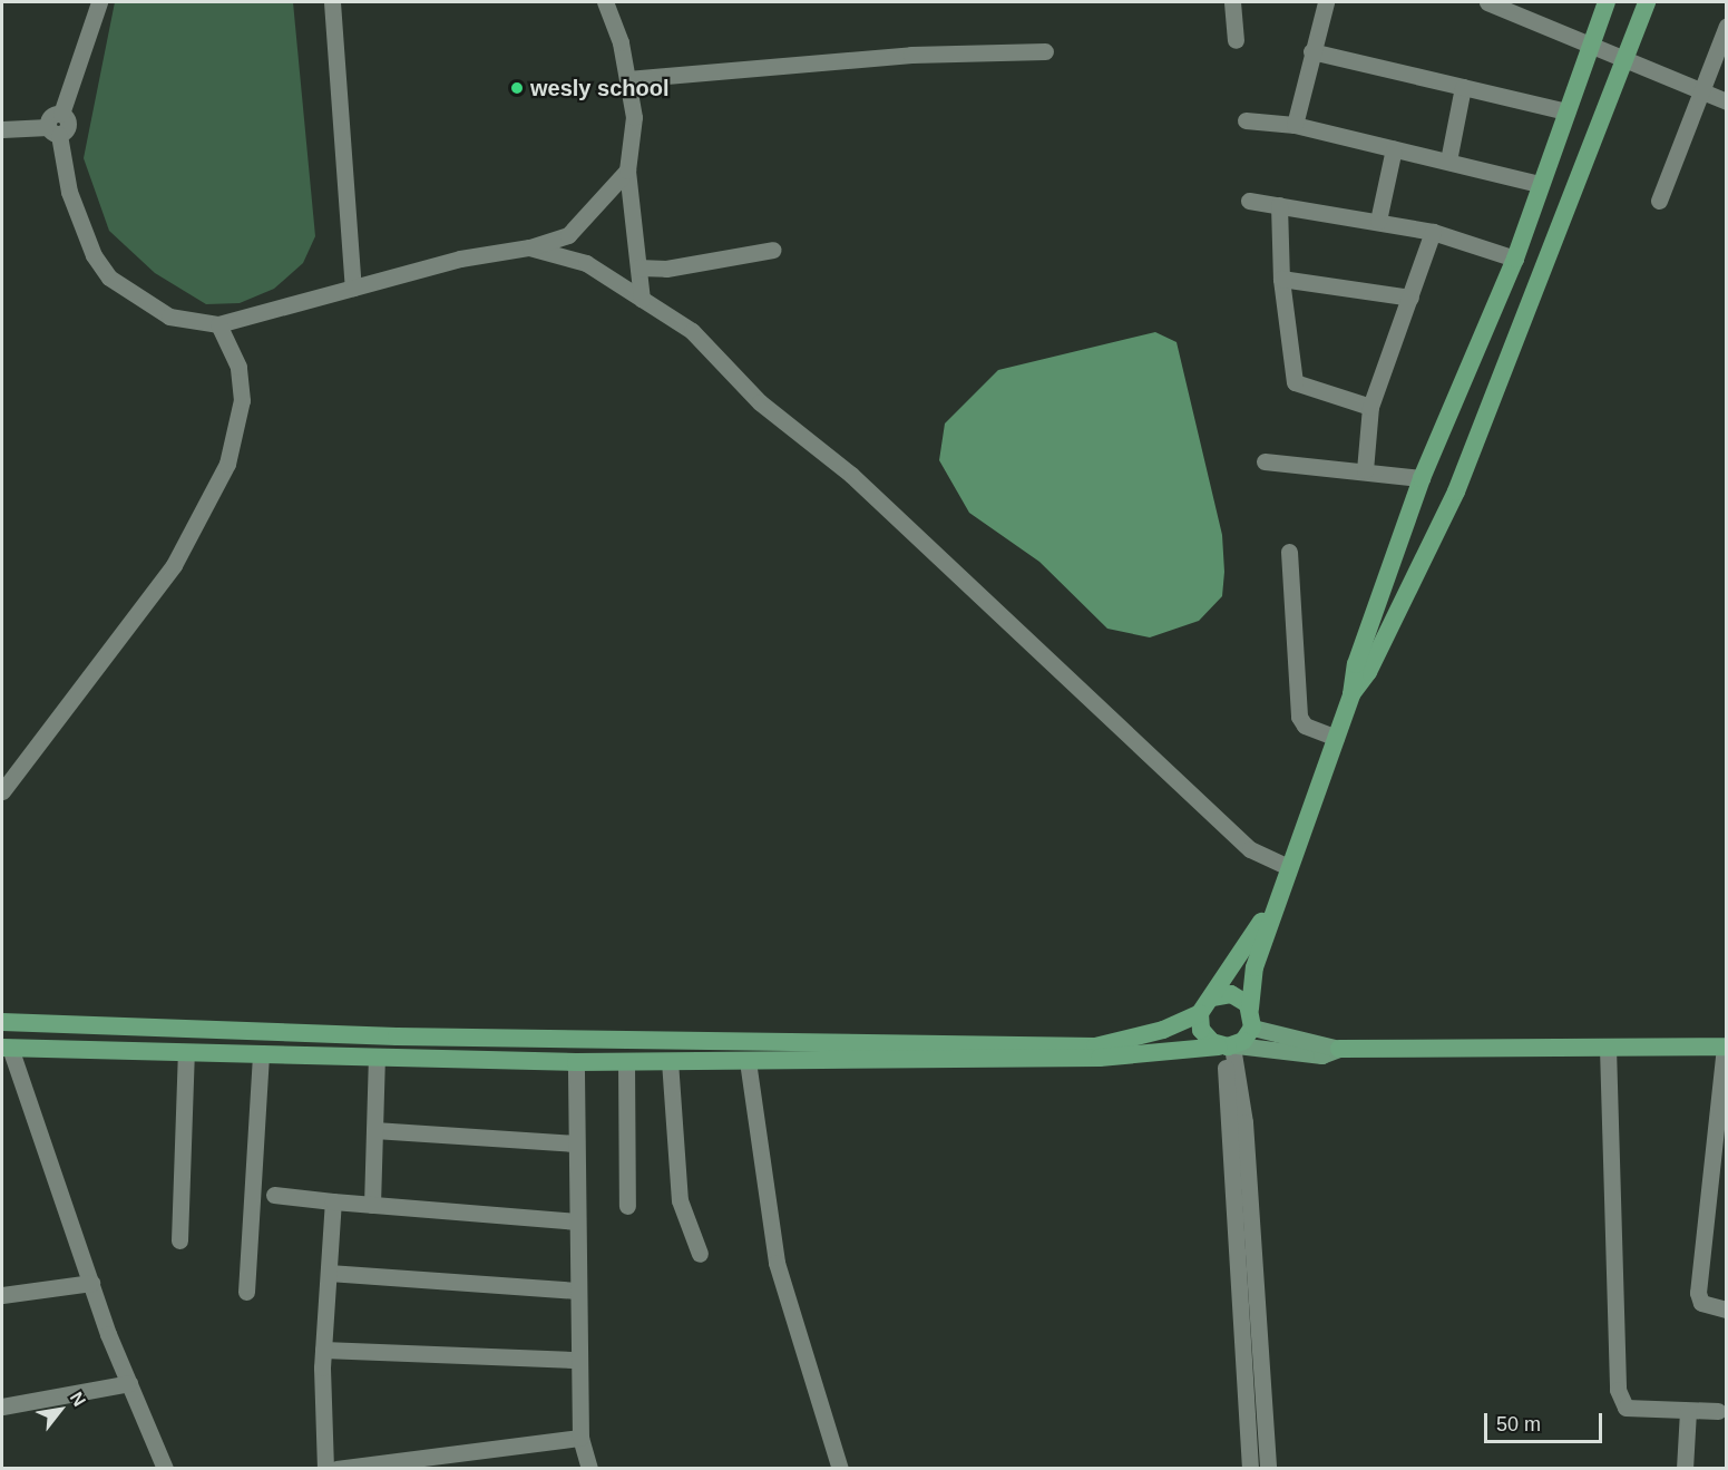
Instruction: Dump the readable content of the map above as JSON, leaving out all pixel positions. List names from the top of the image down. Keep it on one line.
{"places":["wesly school"],"scale_bar":"50 m","north":"top right"}
